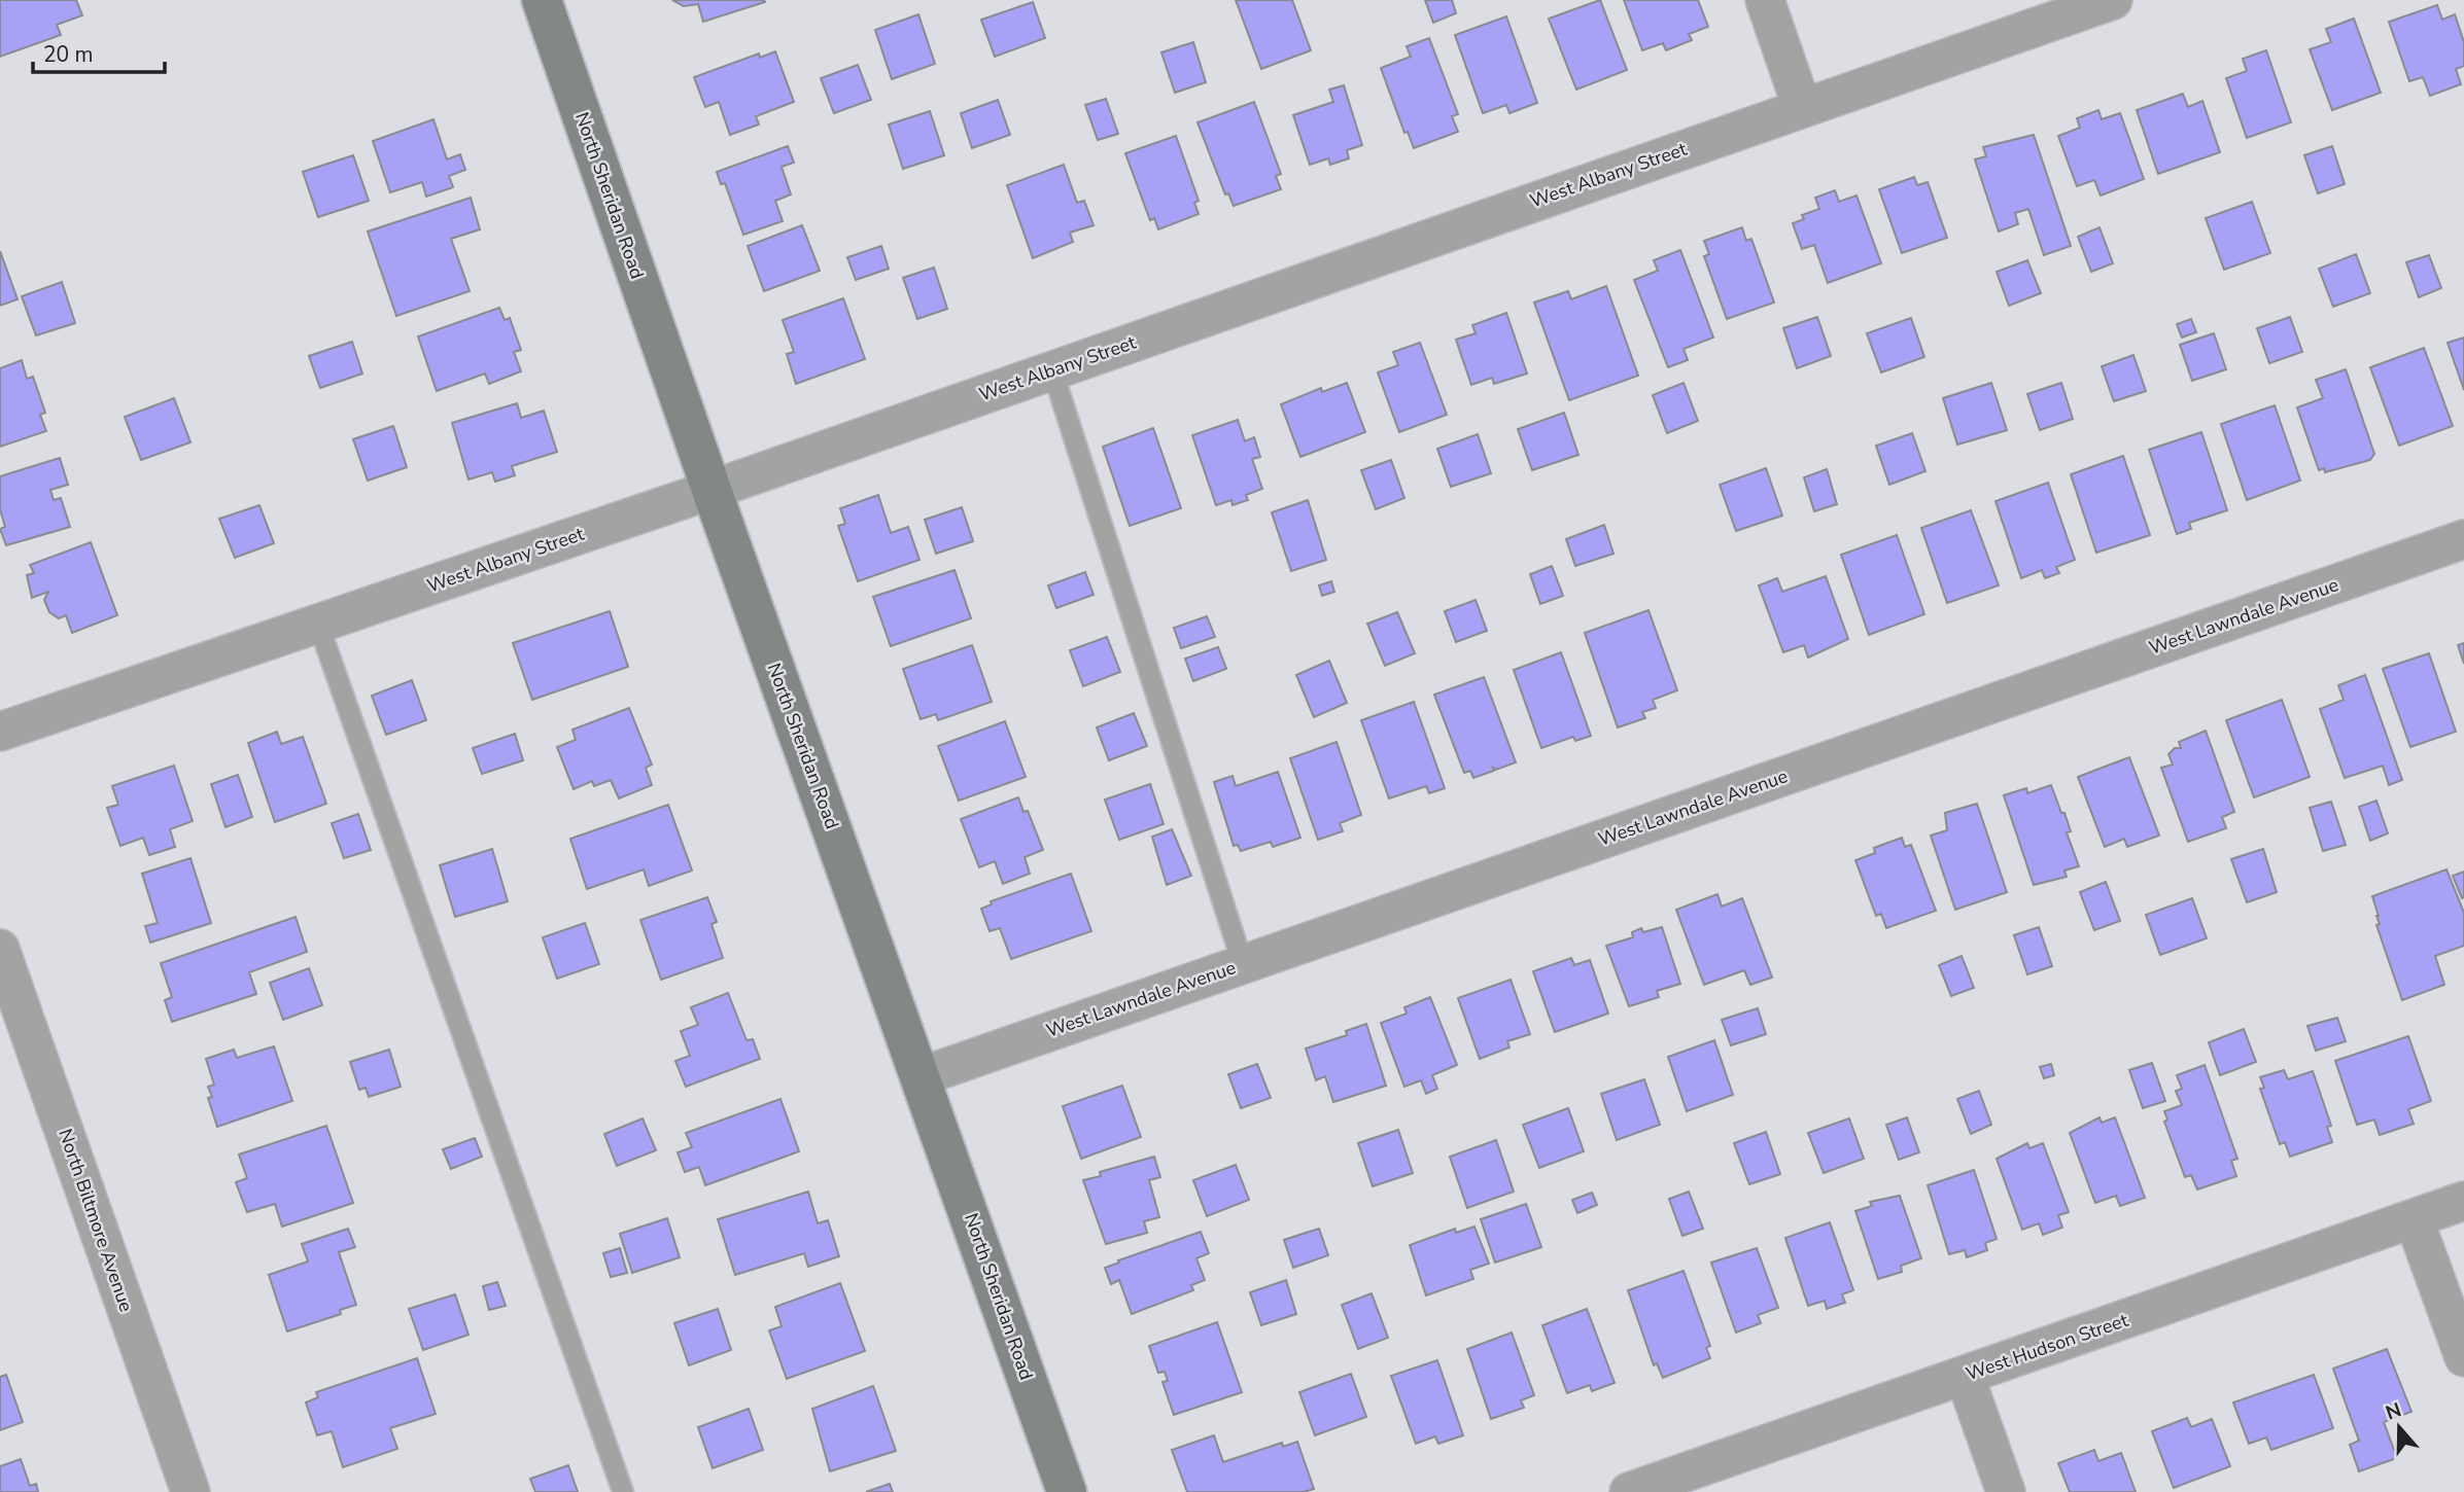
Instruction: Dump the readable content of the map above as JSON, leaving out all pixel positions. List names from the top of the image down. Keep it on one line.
{"streets":{"main road":["North Sheridan Road"],"street":["West Albany Street","West Lawndale Avenue","North Biltmore Avenue","West Hudson Street"]},"crossings":[["West Albany Street","North Sheridan Road"],["North Sheridan Road","West Lawndale Avenue"]],"scale_bar":"20 m","north":"top"}
